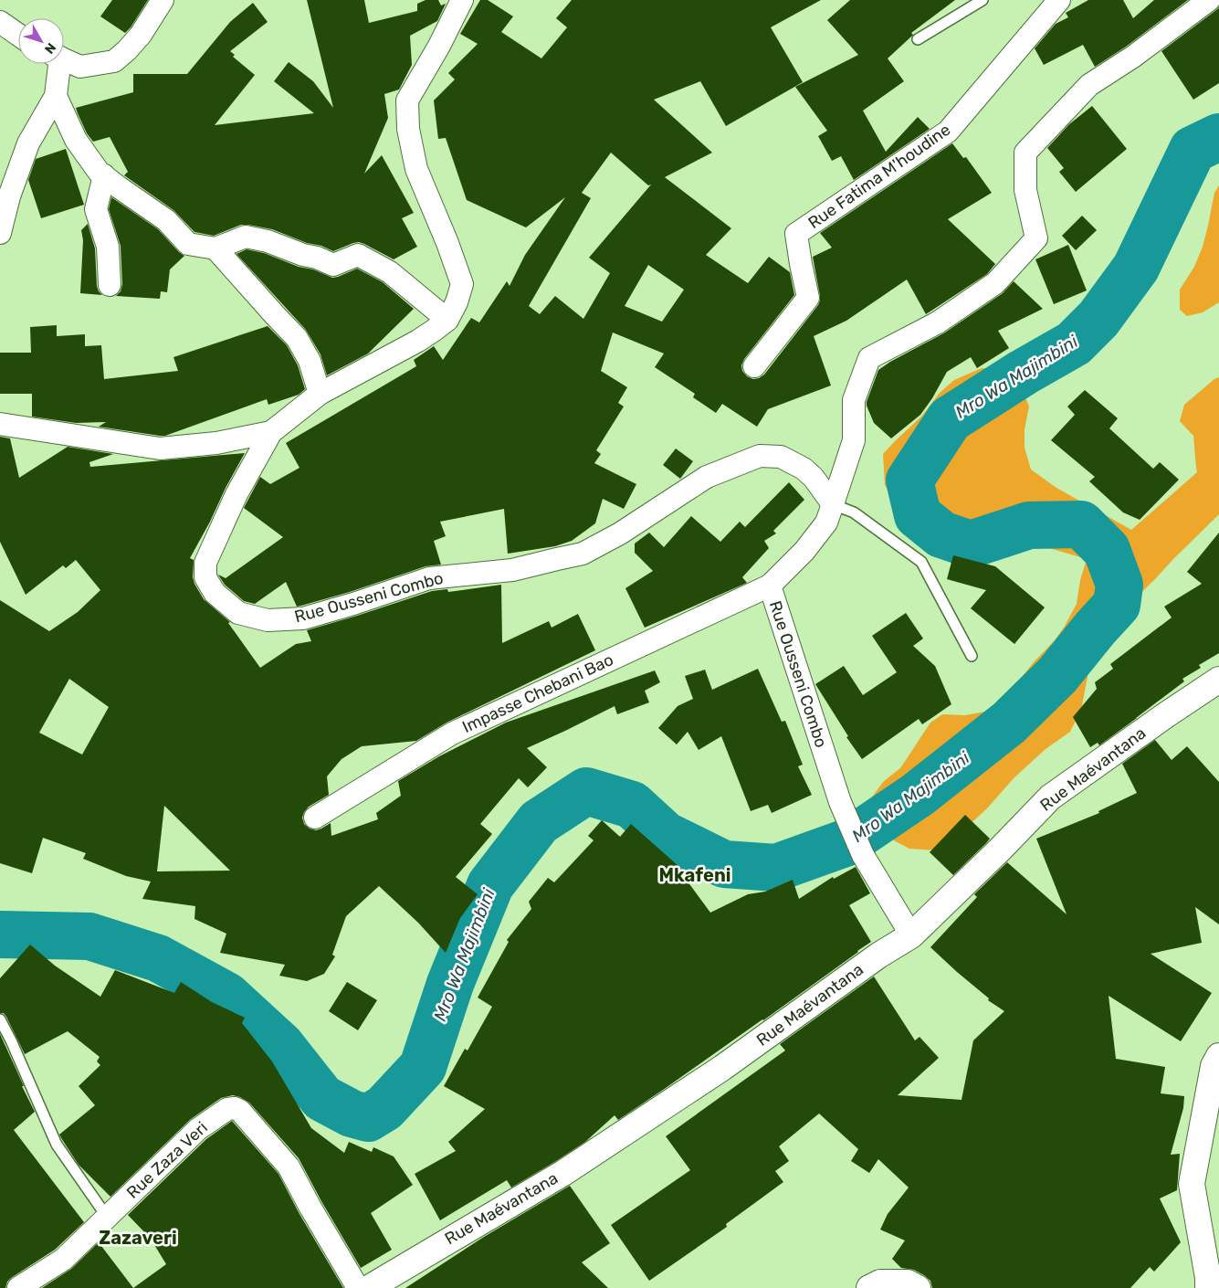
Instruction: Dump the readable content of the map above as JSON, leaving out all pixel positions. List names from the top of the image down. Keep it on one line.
{"streets":{"street":["Rue Fatima M'houdine","Rue Ousseni Combo","Impasse Chebani Bao","Rue Maévantana","Rue Zaza Veri"]},"crossings":[["Rue Ousseni Combo","Impasse Chebani Bao"],["Rue Ousseni Combo","Rue Maévantana"],["Rue Maévantana","Rue Zaza Veri"]],"districts":["Mkafeni","Zazaveri"],"water":["Mro Wa Majimbini"],"north":"bottom right"}
